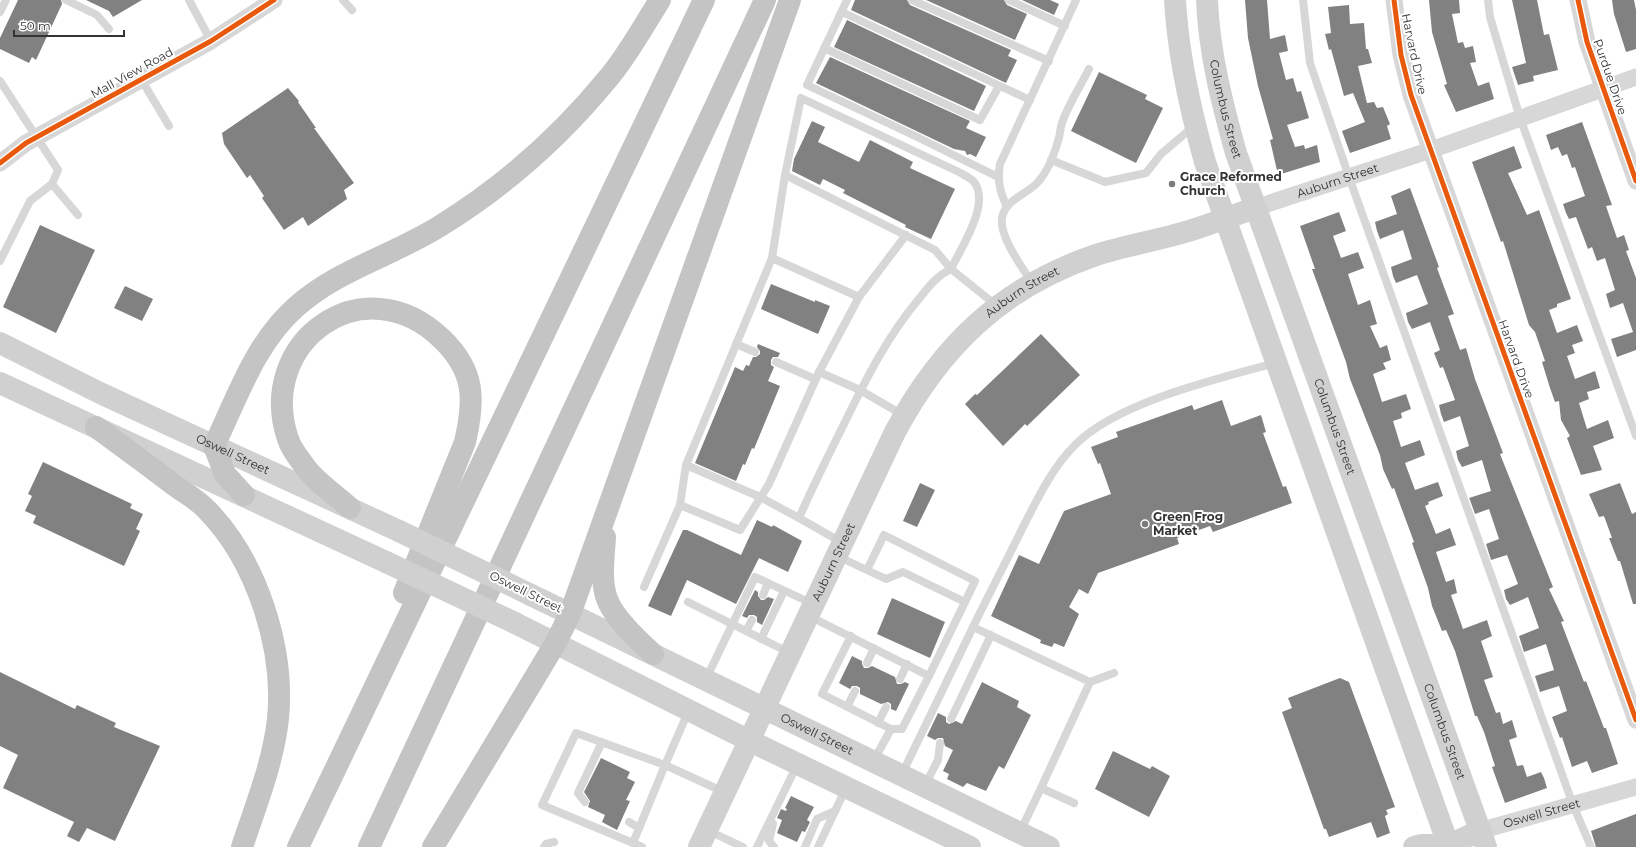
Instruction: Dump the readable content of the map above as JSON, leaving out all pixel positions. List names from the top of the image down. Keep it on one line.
{"streets":{"main road":["Columbus Street","Auburn Street","Oswell Street"],"street":["Harvard Drive","Mall View Road","Purdue Drive"]},"crossings":[["Harvard Drive","Auburn Street"],["Purdue Drive","Auburn Street"],["Columbus Street","Auburn Street"],["Columbus Street","Oswell Street"],["Auburn Street","Oswell Street"]],"places":["Grace Reformed Church","Green Frog Market"],"scale_bar":"50 m"}
